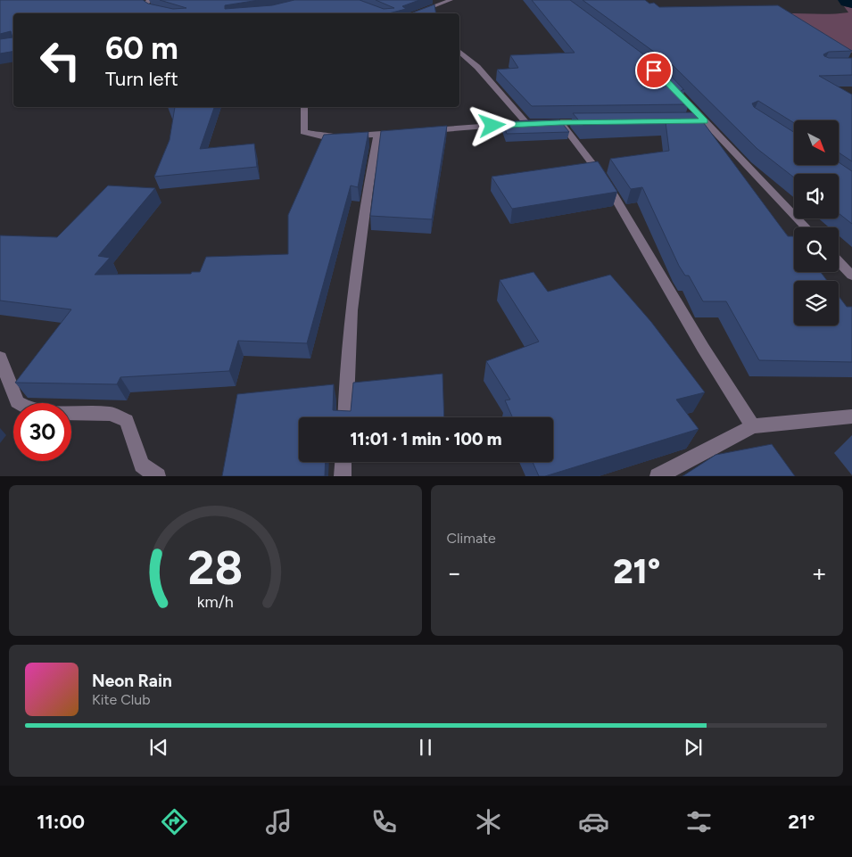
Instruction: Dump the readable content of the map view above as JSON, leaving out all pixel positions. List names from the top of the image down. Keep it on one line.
{"north":"bottom right","page":{"turn":["60 m","Turn left"],"limit":"30","trip":"11:01 · 1 min · 100 m","tile":"Climate","heat":["−","21°","+"],"song":["Neon Rain","Kite Club"],"tabs":["11:00","21°"],"gauge":["28","km/h"]}}
